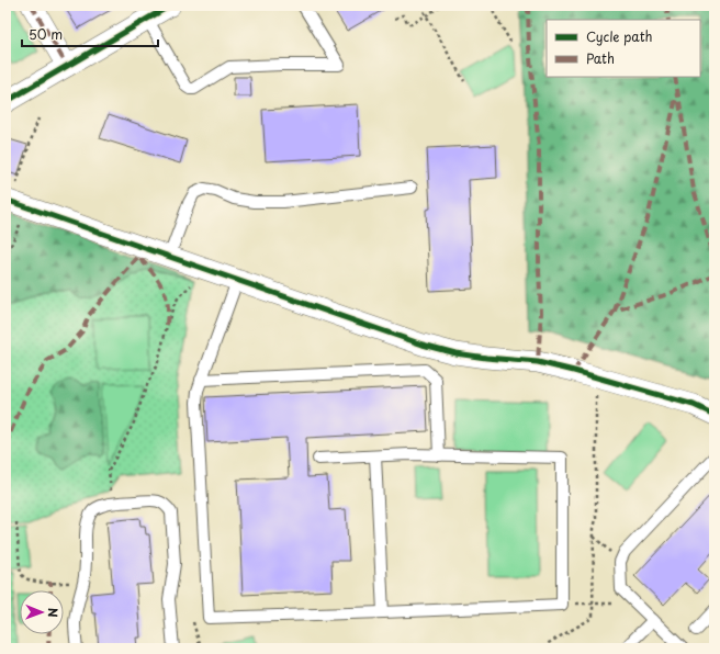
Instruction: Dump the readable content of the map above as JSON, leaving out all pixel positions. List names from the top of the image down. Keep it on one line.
{"legend":["Cycle path","Path"],"scale_bar":"50 m","north":"right"}
